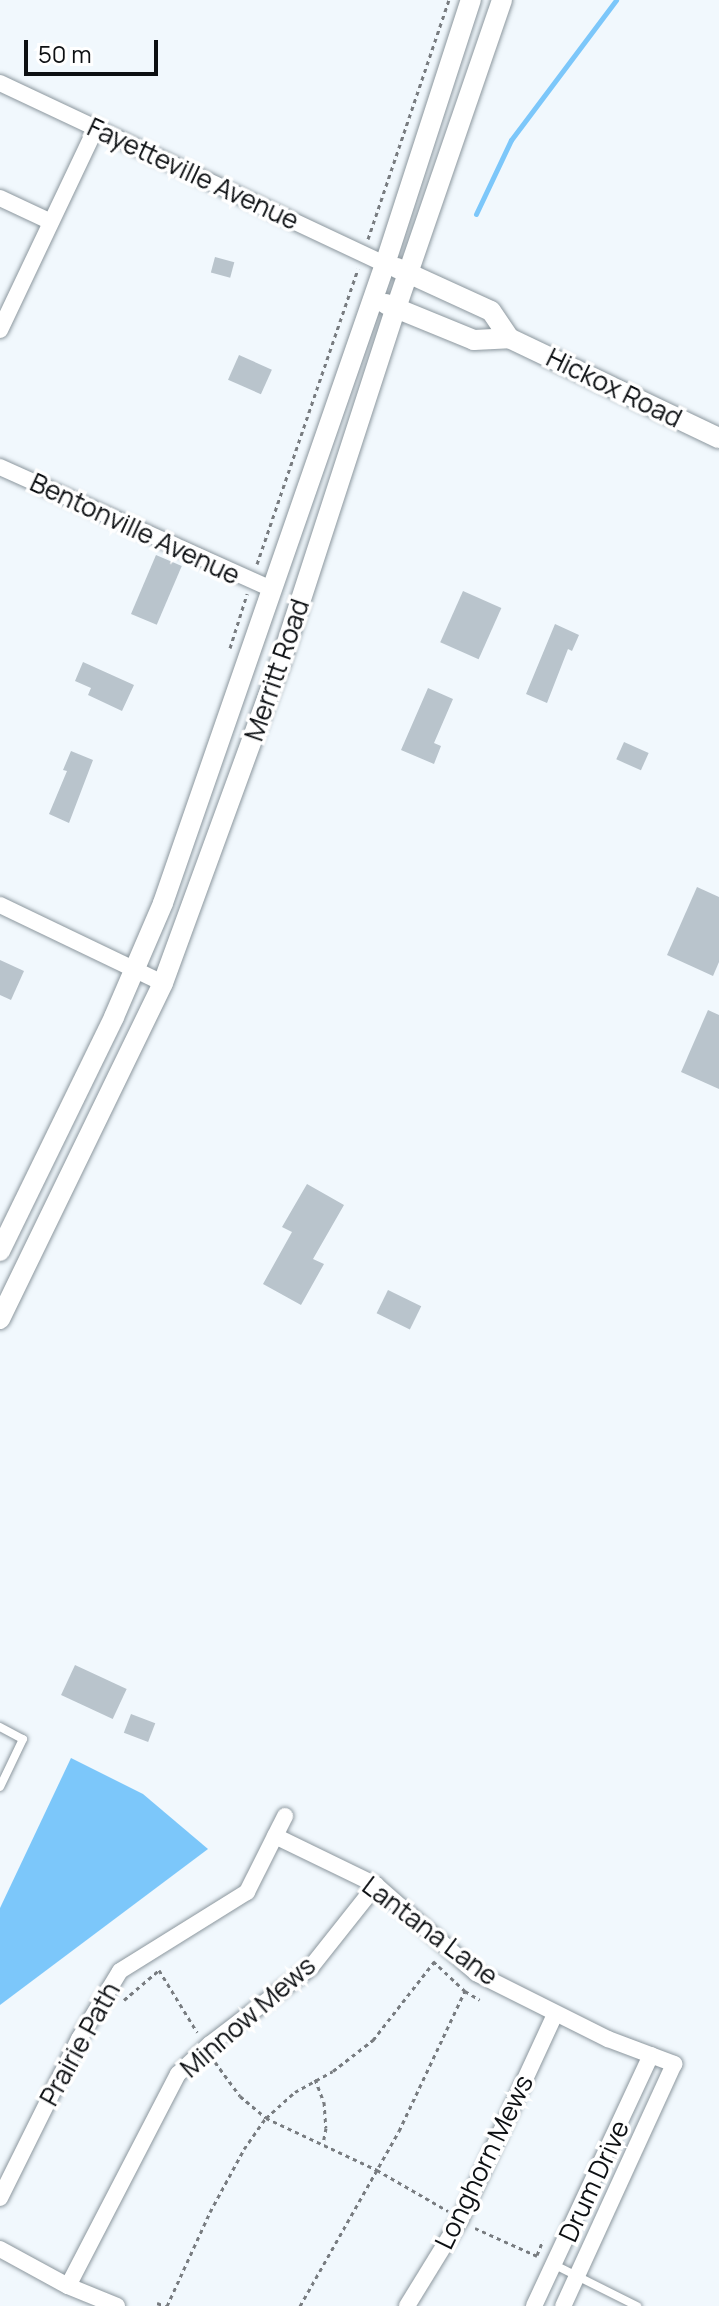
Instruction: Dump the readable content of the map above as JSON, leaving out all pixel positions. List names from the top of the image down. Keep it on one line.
{"streets":{"street":["Fayetteville Avenue","Hickox Road","Bentonville Avenue","Merritt Road","Lantana Lane","Minnow Mews","Prairie Path","Longhorn Mews","Drum Drive"]},"crossings":[["Fayetteville Avenue","Hickox Road"],["Fayetteville Avenue","Merritt Road"],["Hickox Road","Merritt Road"],["Bentonville Avenue","Merritt Road"],["Lantana Lane","Minnow Mews"],["Lantana Lane","Prairie Path"],["Lantana Lane","Longhorn Mews"],["Lantana Lane","Drum Drive"]],"scale_bar":"50 m"}
